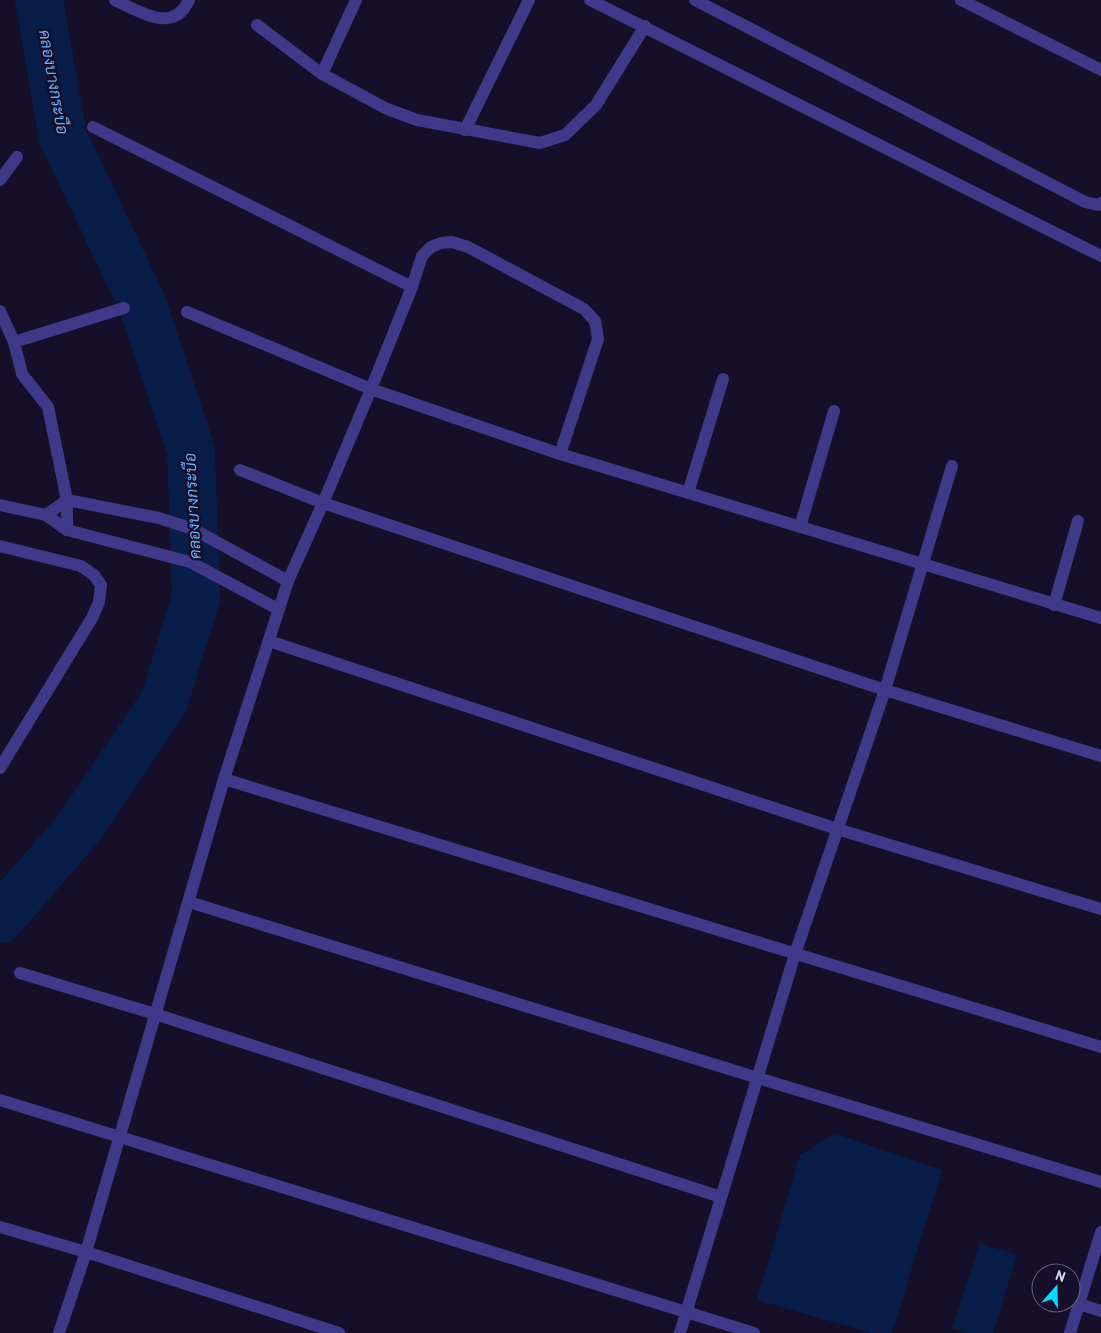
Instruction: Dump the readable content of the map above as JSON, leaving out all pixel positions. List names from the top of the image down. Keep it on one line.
{"water":["คลองบางกระบือ"],"north":"top"}
